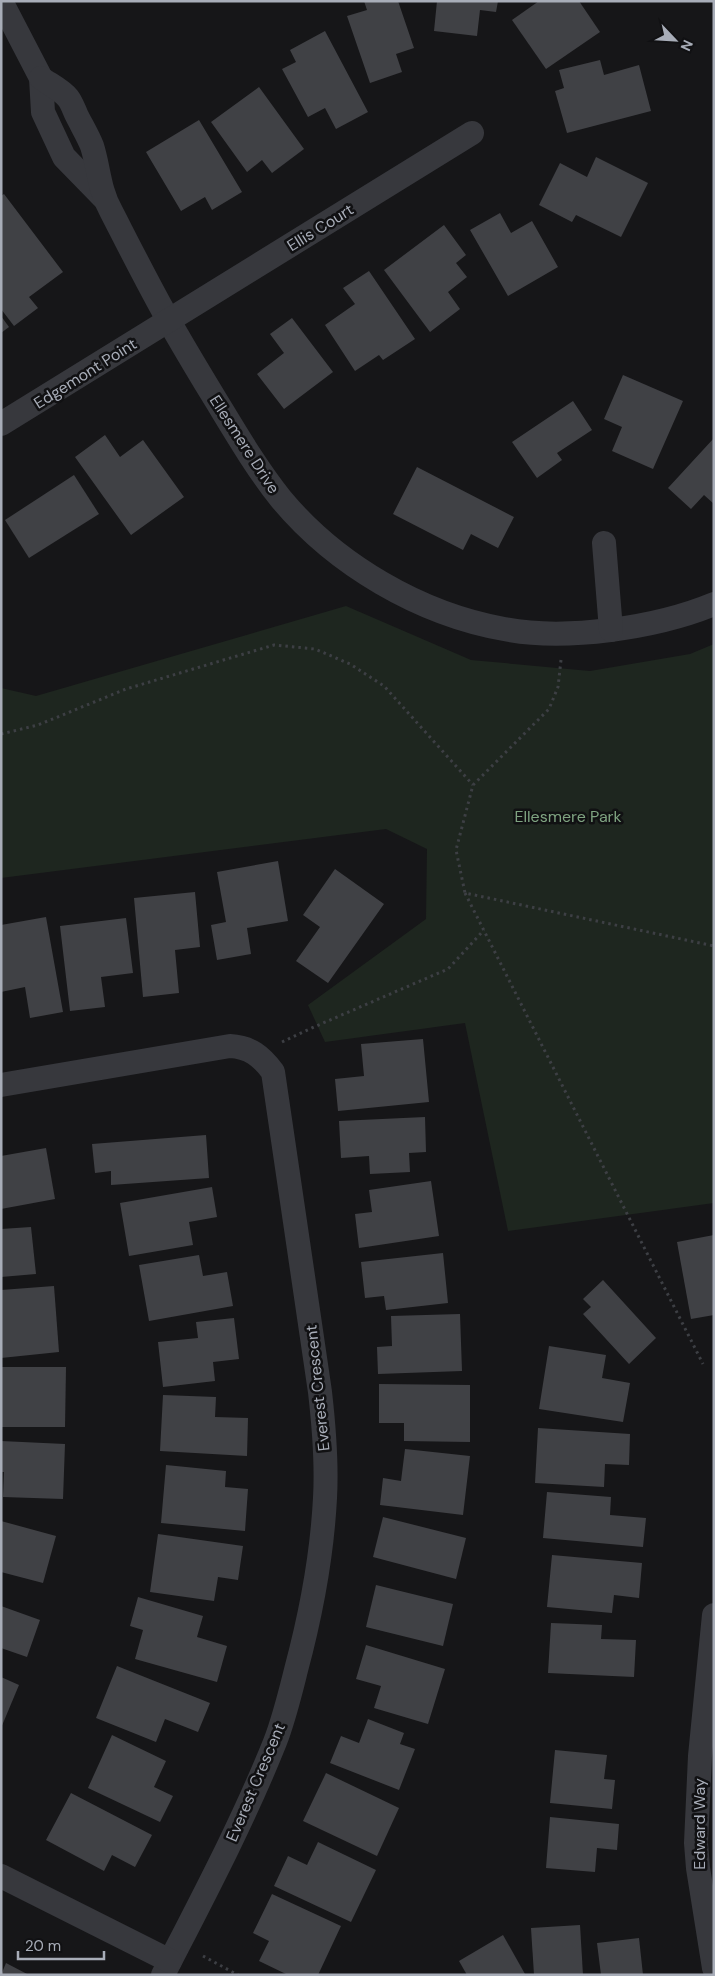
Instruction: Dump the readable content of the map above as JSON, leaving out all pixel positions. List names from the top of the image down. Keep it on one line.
{"streets":{"street":["Ellis Court","Edgemont Point","Ellesmere Drive","Everest Crescent","Edward Way"]},"crossings":[["Ellis Court","Edgemont Point"],["Ellis Court","Ellesmere Drive"],["Edgemont Point","Ellesmere Drive"]],"parks":["Ellesmere Park"],"scale_bar":"20 m","north":"bottom right"}
